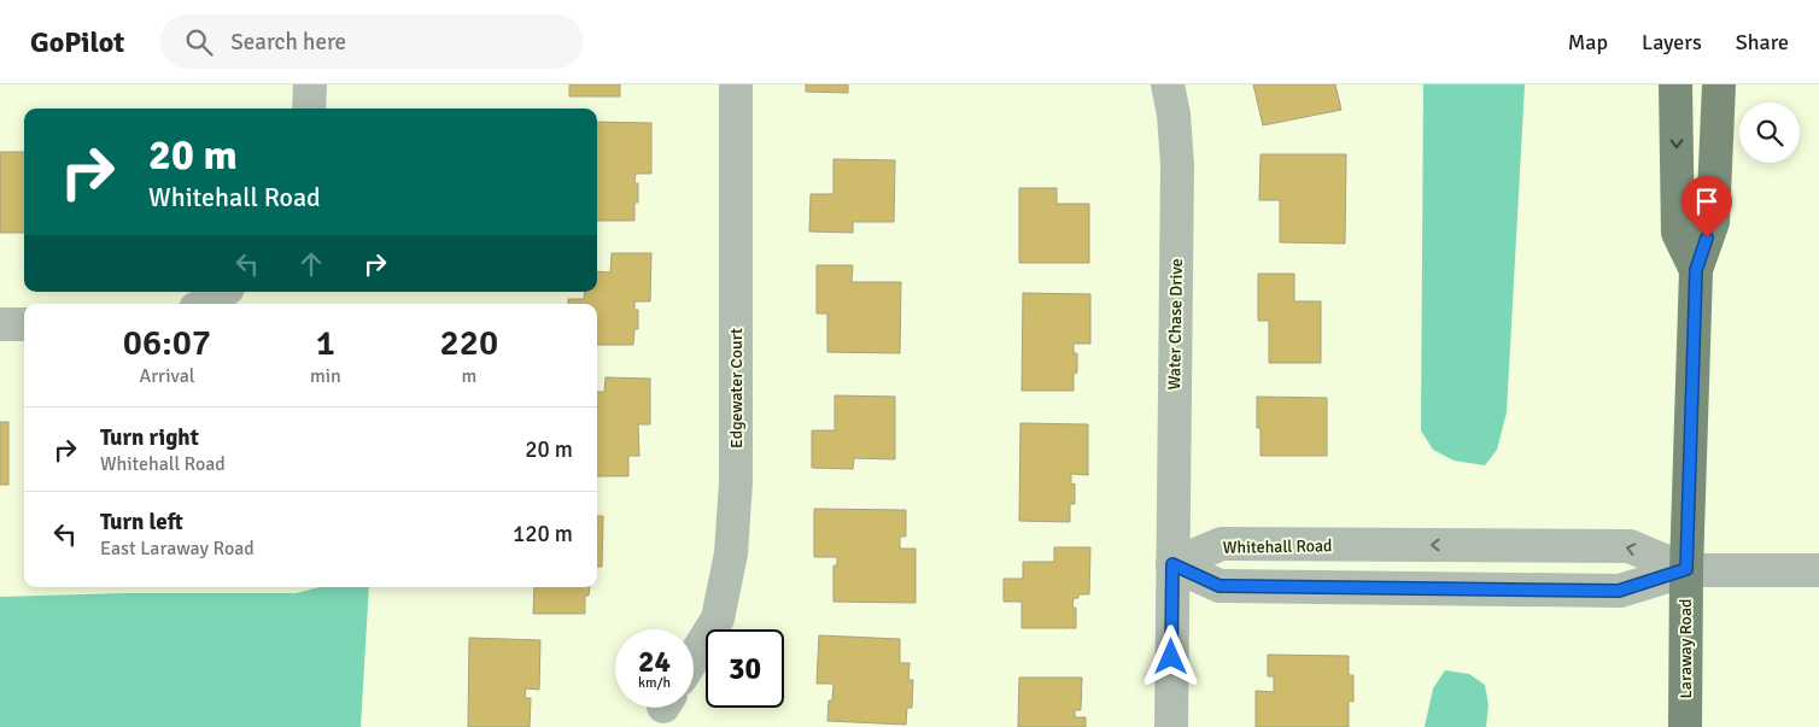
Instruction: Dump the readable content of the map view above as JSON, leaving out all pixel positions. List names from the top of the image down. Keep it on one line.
{"streets":{"main road":["Laraway Road"],"street":["Water Chase Drive","Edgewater Court","Whitehall Road"]},"crossings":[["Water Chase Drive","Whitehall Road"],["Whitehall Road","Laraway Road"]],"page":{"header":"GoPilot","search":"Search here","nav":["Map","Layers","Share"],"turn":["20 m","Whitehall Road"],"eta":["06:07","Arrival","1","min","220","m"],"list":[{"name":"Turn right","note":"Whitehall Road","value":"20 m"},{"name":"Turn left","note":"East Laraway Road","value":"120 m"}],"speed":"24 km/h","limit":"30"}}
